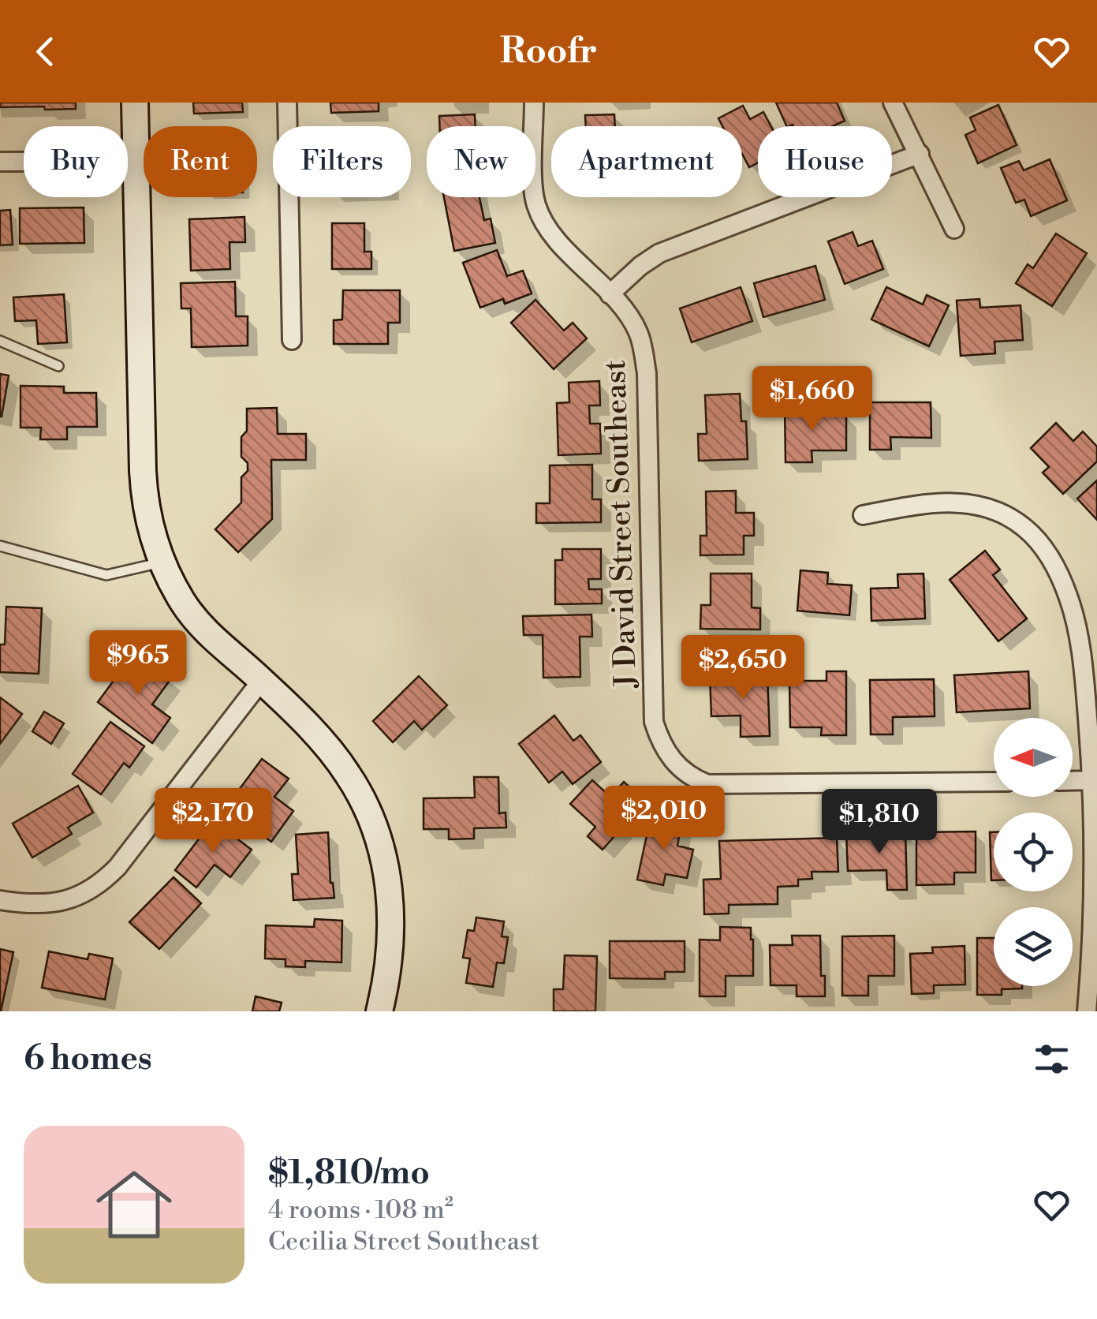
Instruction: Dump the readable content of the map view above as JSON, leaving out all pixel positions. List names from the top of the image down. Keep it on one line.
{"streets":{"street":["J David Street Southeast"]},"north":"left","page":{"header":"Roofr","chip":["Buy","Rent","Filters","New","Apartment","House"],"price":["$1,660","$965","$2,650","$2,010","$2,170","$1,810"],"heading":"6 homes","list":[{"name":"$1,810/mo","note":"4 rooms · 108 m² · Cecilia Street Southeast"}]}}
